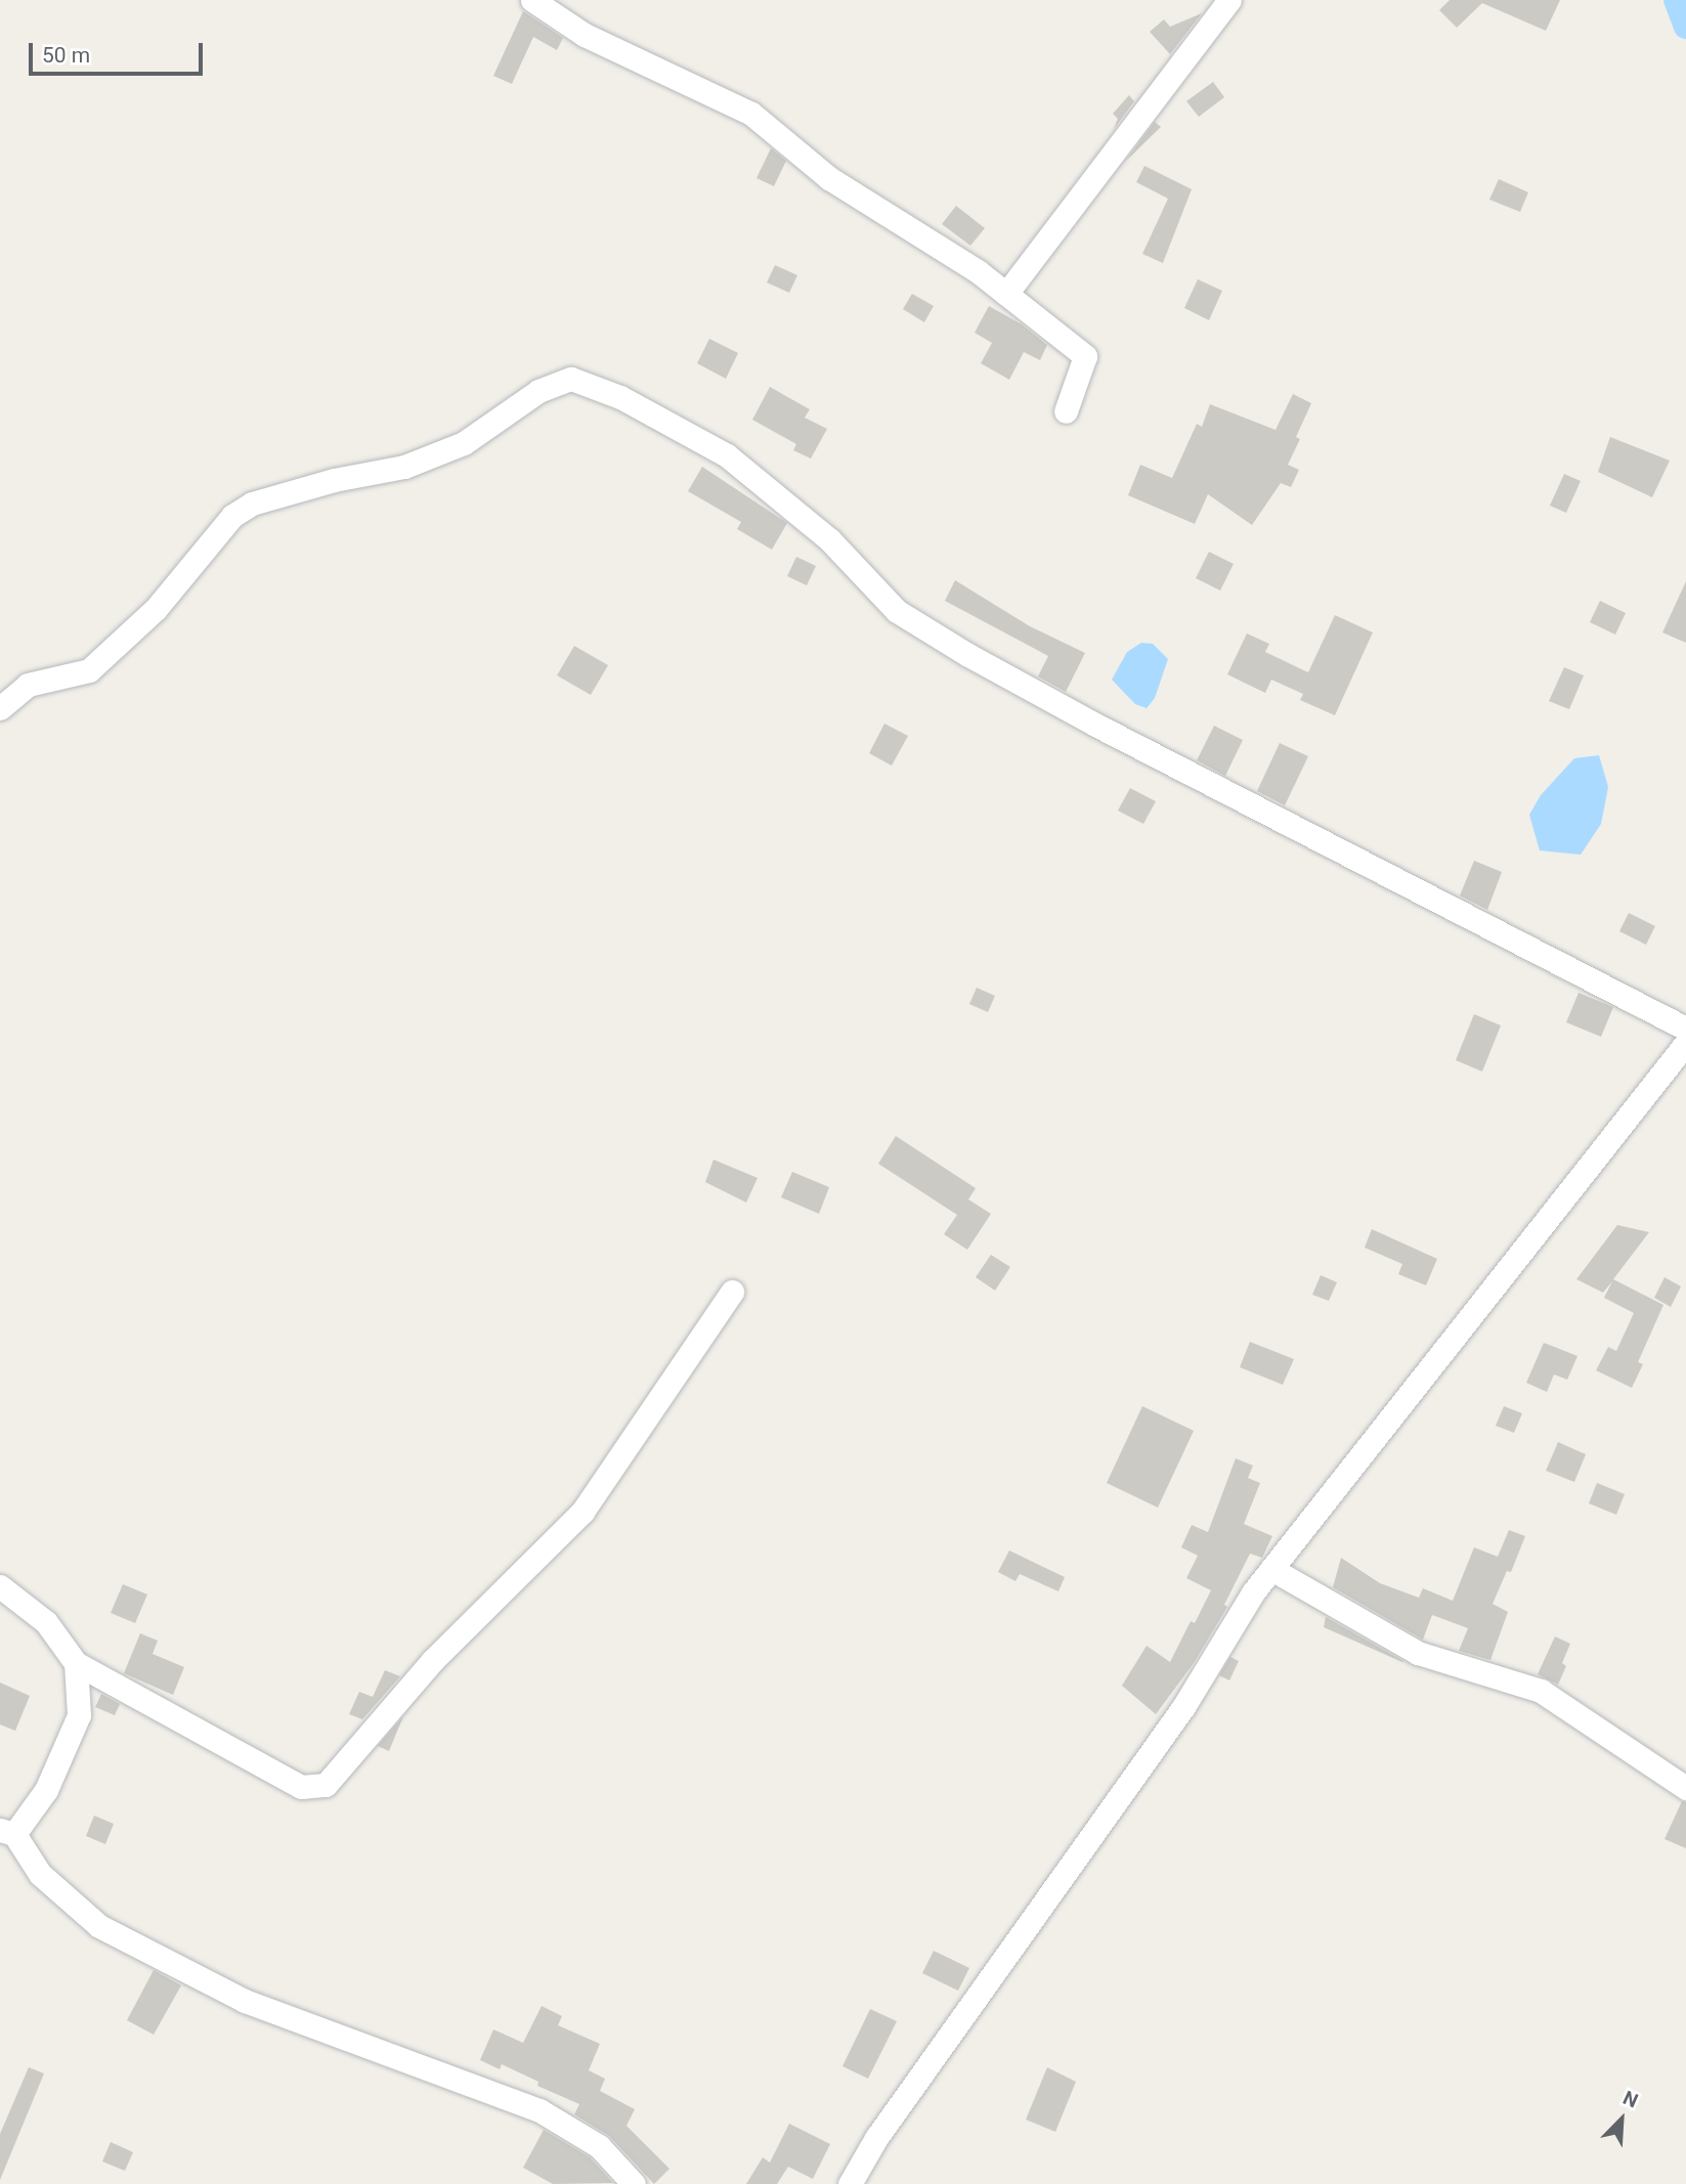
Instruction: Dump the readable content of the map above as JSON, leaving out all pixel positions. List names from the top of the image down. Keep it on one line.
{"scale_bar":"50 m","north":"top right"}
